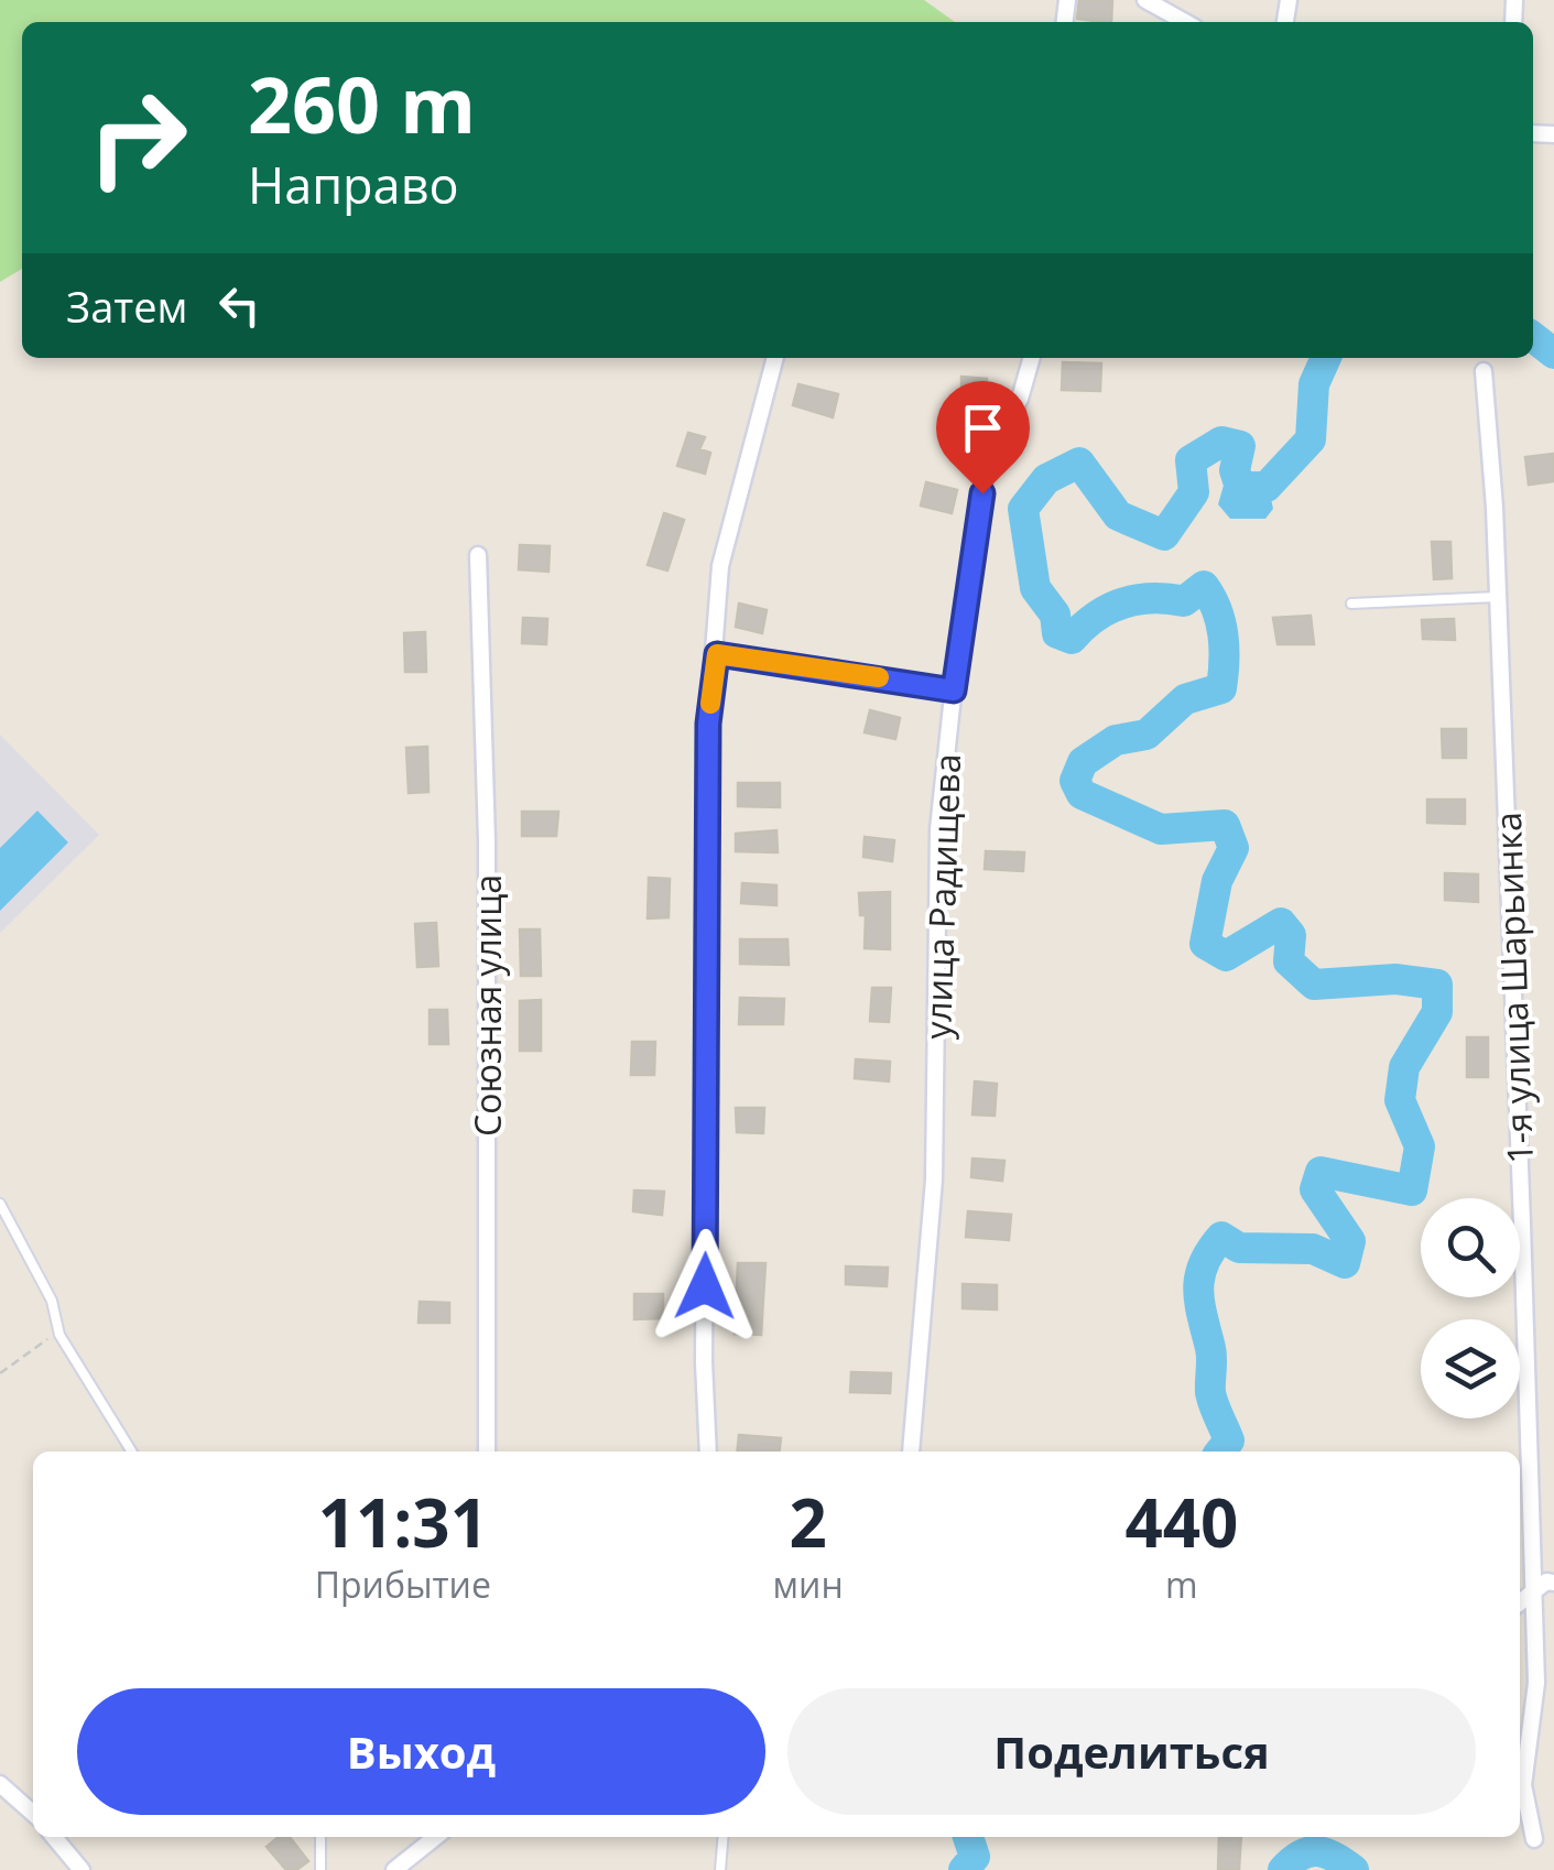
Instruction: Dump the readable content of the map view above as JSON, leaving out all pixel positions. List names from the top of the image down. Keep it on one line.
{"streets":{"street":["улица Радищева","1-я улица Шарьинка","Союзная улица"]},"page":{"turn":["260 m","Направо"],"then":"Затем","eta":["11:31","Прибытие","2","мин","440","m"],"buttons":["Выход","Поделиться"]}}
